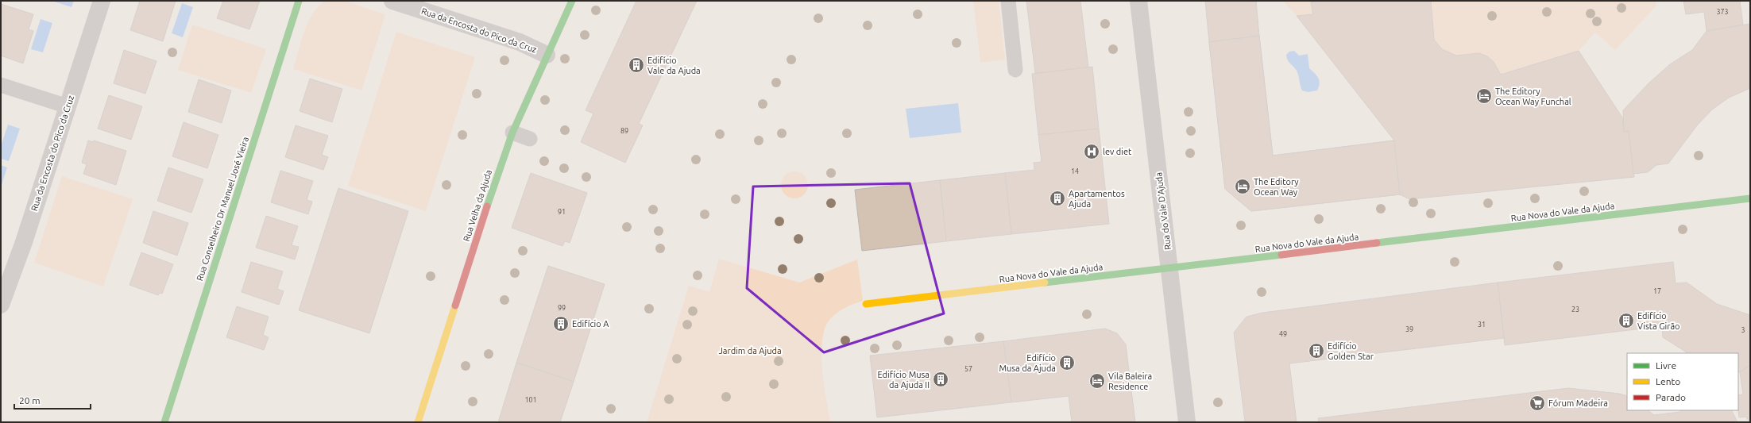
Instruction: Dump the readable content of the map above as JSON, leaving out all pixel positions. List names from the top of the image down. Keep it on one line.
{"streets":{"street":["Rua da Encosta do Pico da Cruz","Rua Velha da Ajuda","Rua Conselheiro Dr Manuel José Vieira","Rua do Vale D'Ajuda","Rua Nova do Vale da Ajuda"]},"crossings":[["Rua da Encosta do Pico da Cruz","Rua Velha da Ajuda"],["Rua do Vale D'Ajuda","Rua Nova do Vale da Ajuda"]],"parks":["Jardim da Ajuda"],"places":{"building":["Edifício Vale da Ajuda","Apartamentos Ajuda","Edifício Vista Girão","Edifício A","Edifício Golden Star","Edifício Musa da Ajuda","Edifício Musa da Ajuda II"],"hotel":["The Editory Ocean Way Funchal","The Editory Ocean Way","Vila Baleira Residence"],"hospital":["lev diet"],"supermarket":["Fórum Madeira"]},"house_numbers":["373","89","14","91","17","99","23","31","39","3","49","57","101"],"legend":["Livre","Lento","Parado"],"scale_bar":"20 m"}
